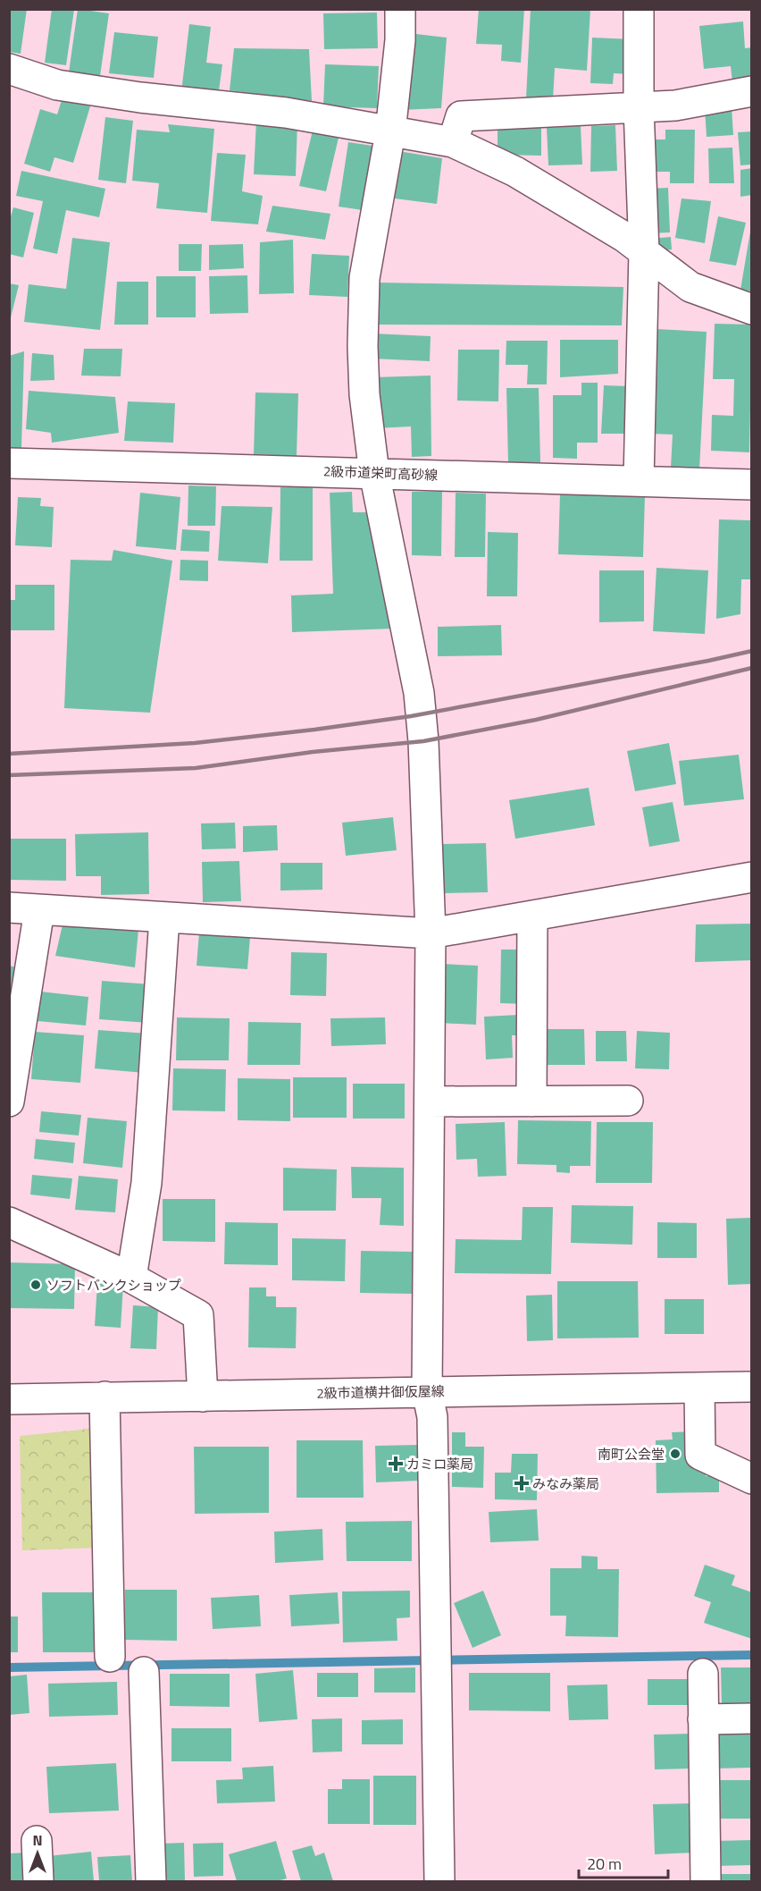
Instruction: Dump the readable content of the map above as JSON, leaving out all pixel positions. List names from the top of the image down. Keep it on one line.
{"streets":{"street":["2級市道栄町高砂線","2級市道横井御仮屋線"]},"places":{"other":["ソフトバンクショップ","南町公会堂"],"health":["カミロ薬局","みなみ薬局"]},"scale_bar":"20 m","north":"top"}
